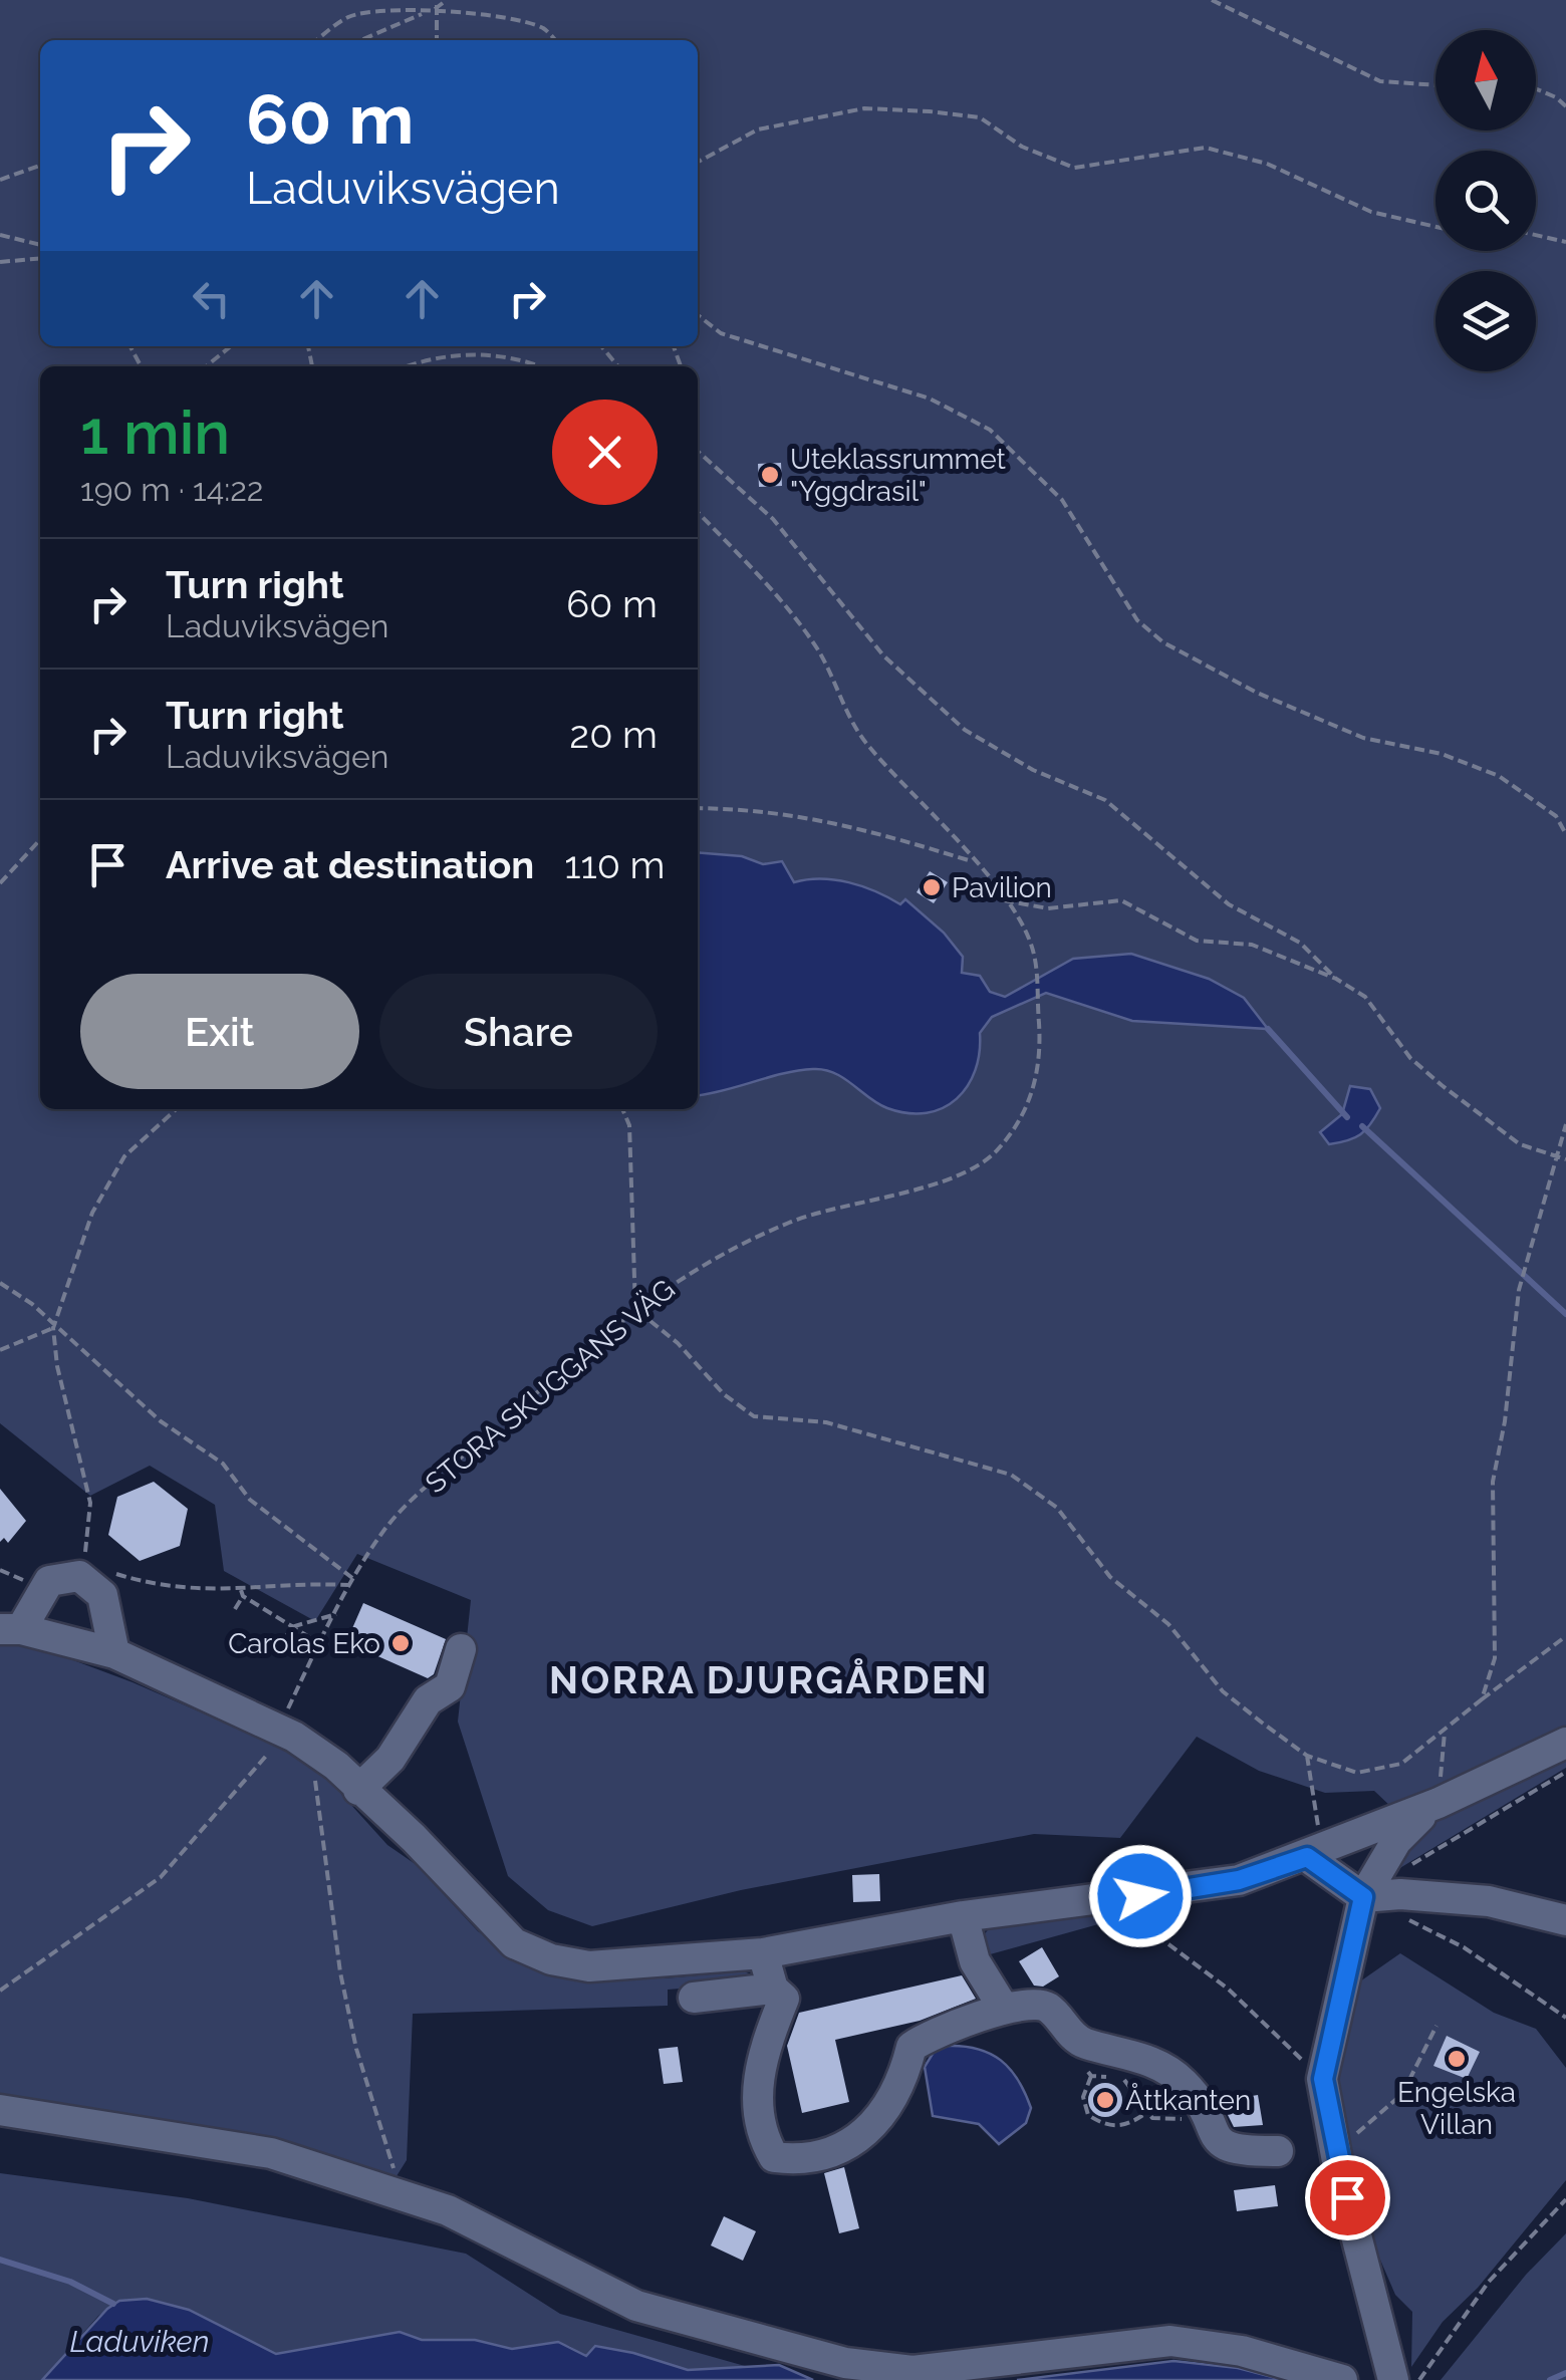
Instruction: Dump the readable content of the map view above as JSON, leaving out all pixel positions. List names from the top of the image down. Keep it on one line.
{"streets":{"path":["STORA SKUGGANS VÄG"]},"districts":["NORRA DJURGÅRDEN"],"water":["Laduviken"],"places":["Uteklassrummet \"Yggdrasil\"","Pavilion","Carolas Eko","Engelska Villan","Åttkanten"],"north":"top","page":{"turn":["60 m","Laduviksvägen"],"heading":["1 min","190 m · 14:22"],"list":[{"name":"Turn right","note":"Laduviksvägen","value":"60 m"},{"name":"Turn right","note":"Laduviksvägen","value":"20 m"},{"name":"Arrive at destination","value":"110 m"}],"buttons":["Exit","Share"]}}
